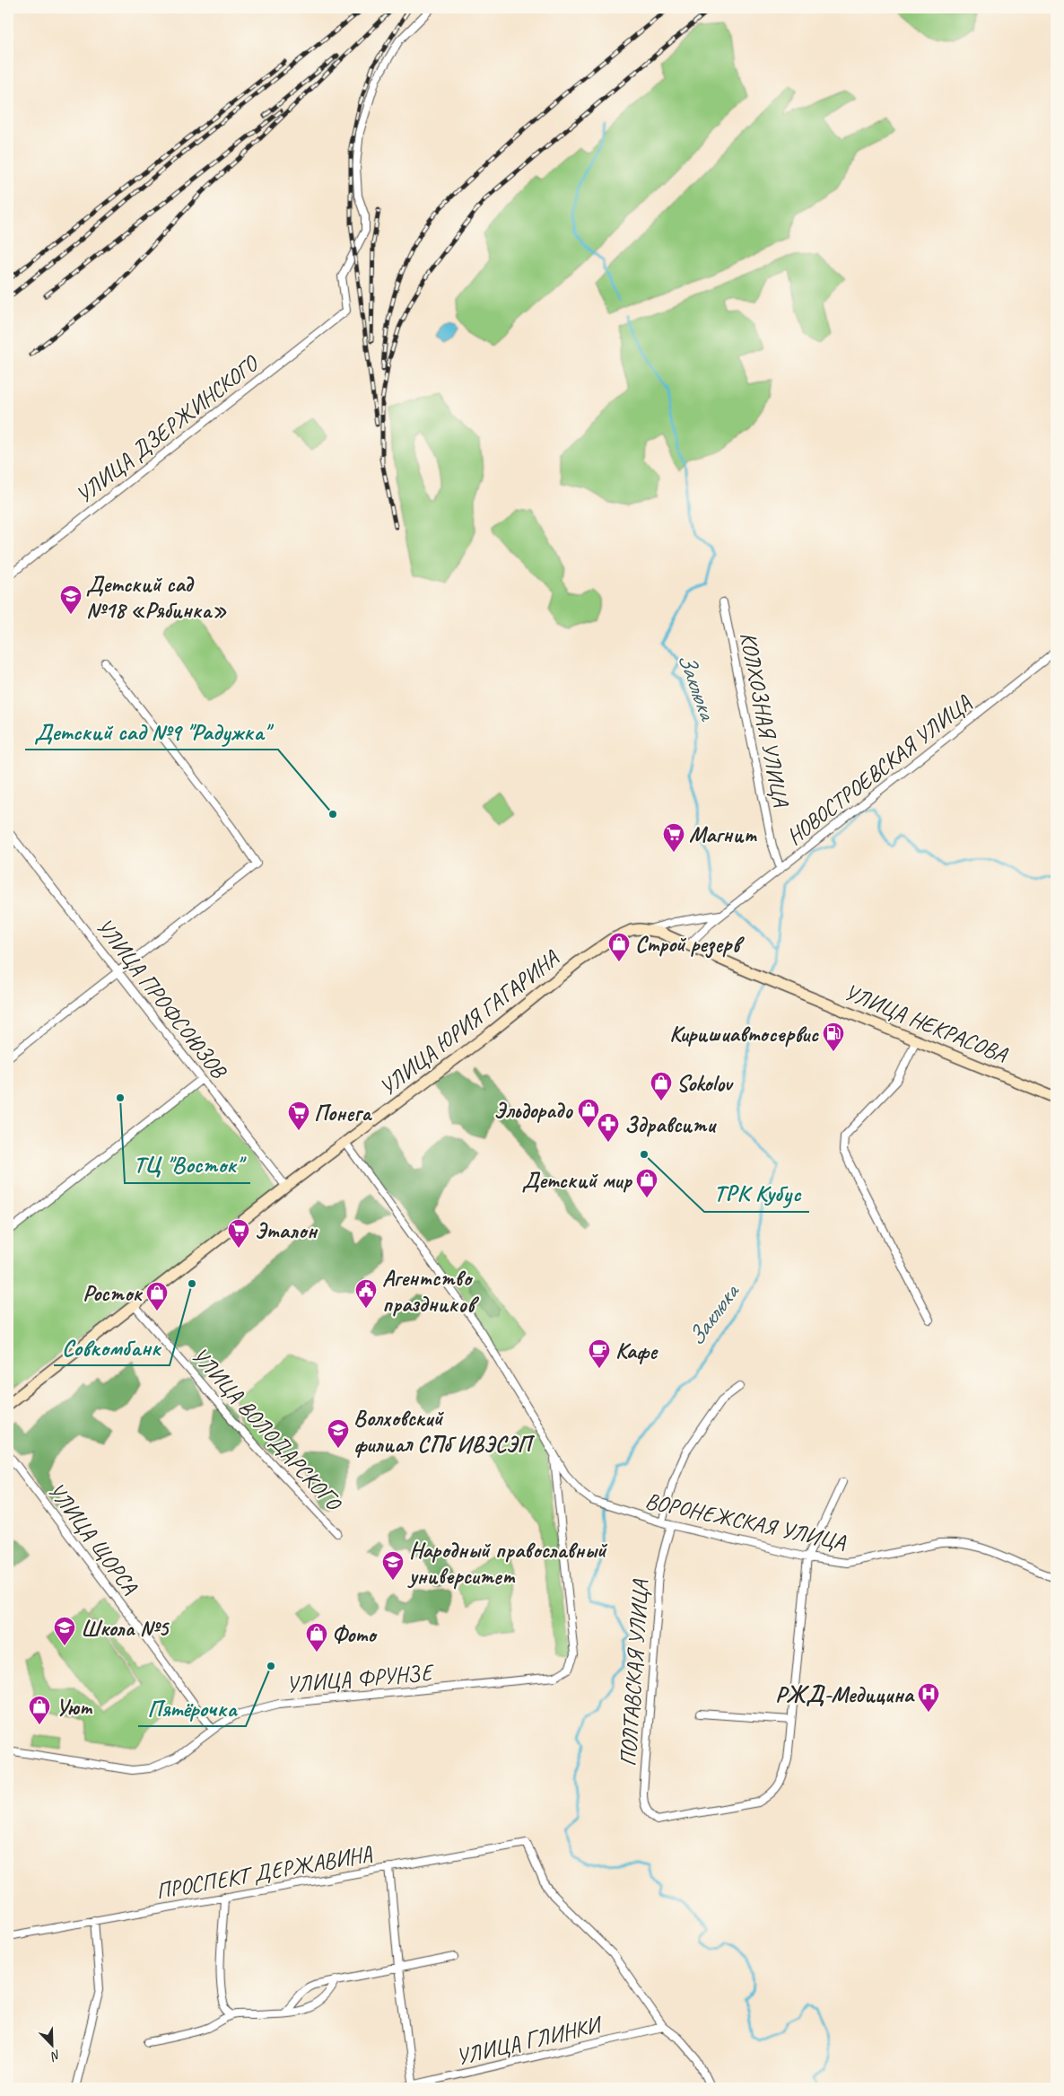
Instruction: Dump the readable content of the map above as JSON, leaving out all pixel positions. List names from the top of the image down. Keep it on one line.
{"streets":{"main road":["УЛИЦА ЮРИЯ ГАГАРИНА","УЛИЦА НЕКРАСОВА"],"street":["УЛИЦА ДЗЕРЖИНСКОГО","КОЛХОЗНАЯ УЛИЦА","НОВОСТРОЕВСКАЯ УЛИЦА","УЛИЦА ПРОФСОЮЗОВ","УЛИЦА ВОЛОДАРСКОГО","ВОРОНЕЖСКАЯ УЛИЦА","УЛИЦА ЩОРСА","ПОЛТАВСКАЯ УЛИЦА","УЛИЦА ФРУНЗЕ","ПРОСПЕКТ ДЕРЖАВИНА","УЛИЦА ГЛИНКИ"]},"crossings":[["КОЛХОЗНАЯ УЛИЦА","НОВОСТРОЕВСКАЯ УЛИЦА"],["НОВОСТРОЕВСКАЯ УЛИЦА","УЛИЦА ЮРИЯ ГАГАРИНА"],["НОВОСТРОЕВСКАЯ УЛИЦА","УЛИЦА НЕКРАСОВА"],["УЛИЦА ПРОФСОЮЗОВ","УЛИЦА ЮРИЯ ГАГАРИНА"],["УЛИЦА ЮРИЯ ГАГАРИНА","УЛИЦА ВОЛОДАРСКОГО"],["ВОРОНЕЖСКАЯ УЛИЦА","ПОЛТАВСКАЯ УЛИЦА"],["ВОРОНЕЖСКАЯ УЛИЦА","УЛИЦА ФРУНЗЕ"],["УЛИЦА ЩОРСА","УЛИЦА ФРУНЗЕ"],["ПРОСПЕКТ ДЕРЖАВИНА","УЛИЦА ГЛИНКИ"]],"water":["Заклюка"],"places":{"school or university":["Детский сад №18 «Рябинка»","Волховский филиал СПб ИВЭСЭП","Народный православный университет","Школа №5"],"other":["Детский cад №9 \"Радужка\"","ТЦ \"Восток\"","ТРК Кубус","Совкомбанк","Пятёрочка"],"supermarket":["Магнит","Понега","Эталон"],"shop":["Строй резерв","Sokolov","Эльдорадо","Детский мир","Росток","Фото","Уют"],"fuel station":["Киришиавтосервис"],"pharmacy":["Здравсити"],"public building":["Агентство праздников"],"cafe":["Кафе"],"hospital":["РЖД-Медицина"]},"north":"bottom right"}
